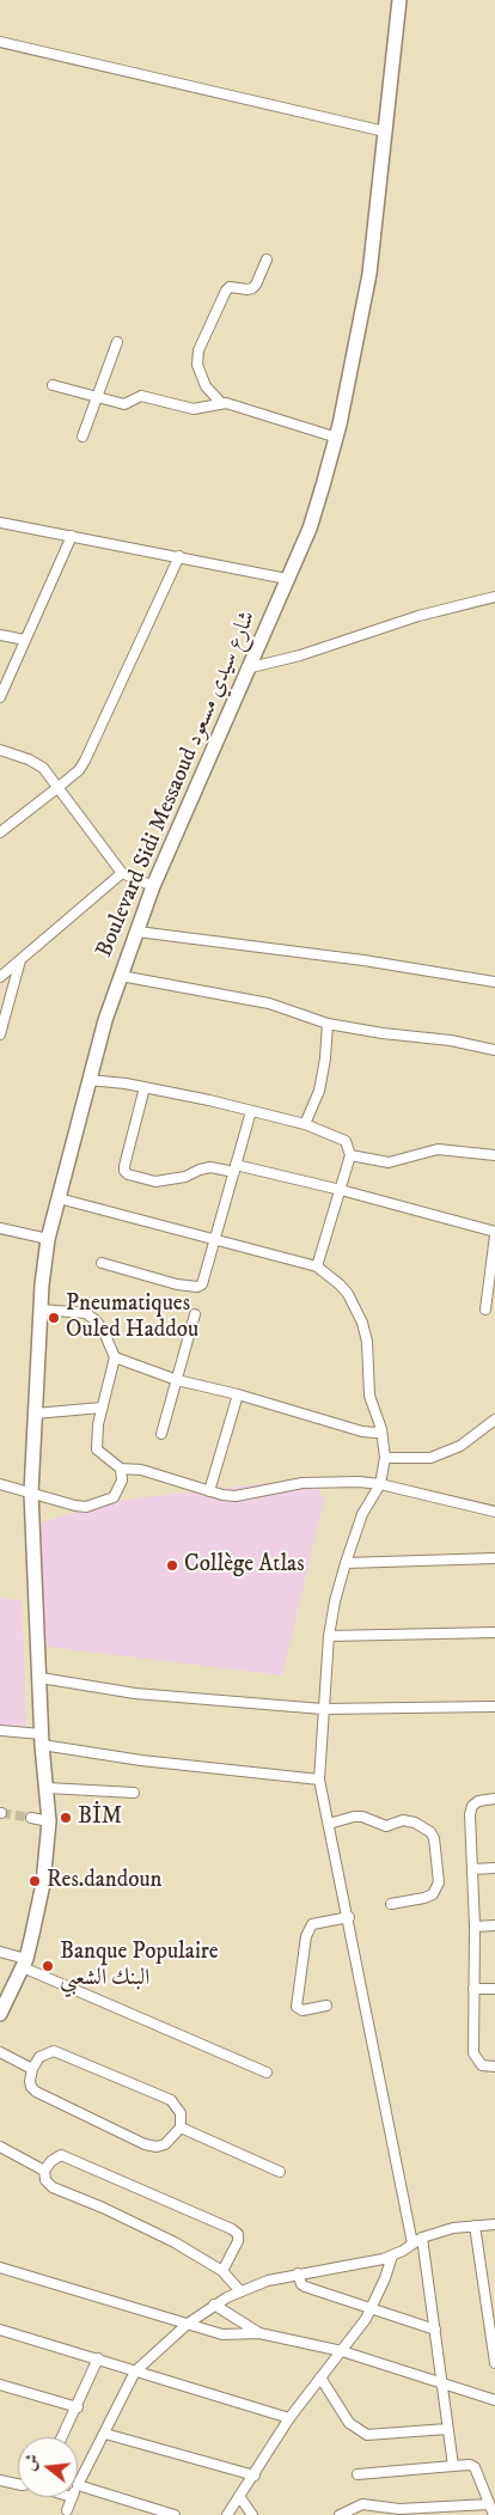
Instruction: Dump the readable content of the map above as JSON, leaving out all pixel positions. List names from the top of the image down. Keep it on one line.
{"streets":{"street":["Boulevard Sidi Messaoud شارع سيدي مسعود"]},"places":["Pneumatiques Ouled Haddou","Collège Atlas","BİM","Res.dandoun","Banque Populaire البنك الشعبي"],"north":"left"}
